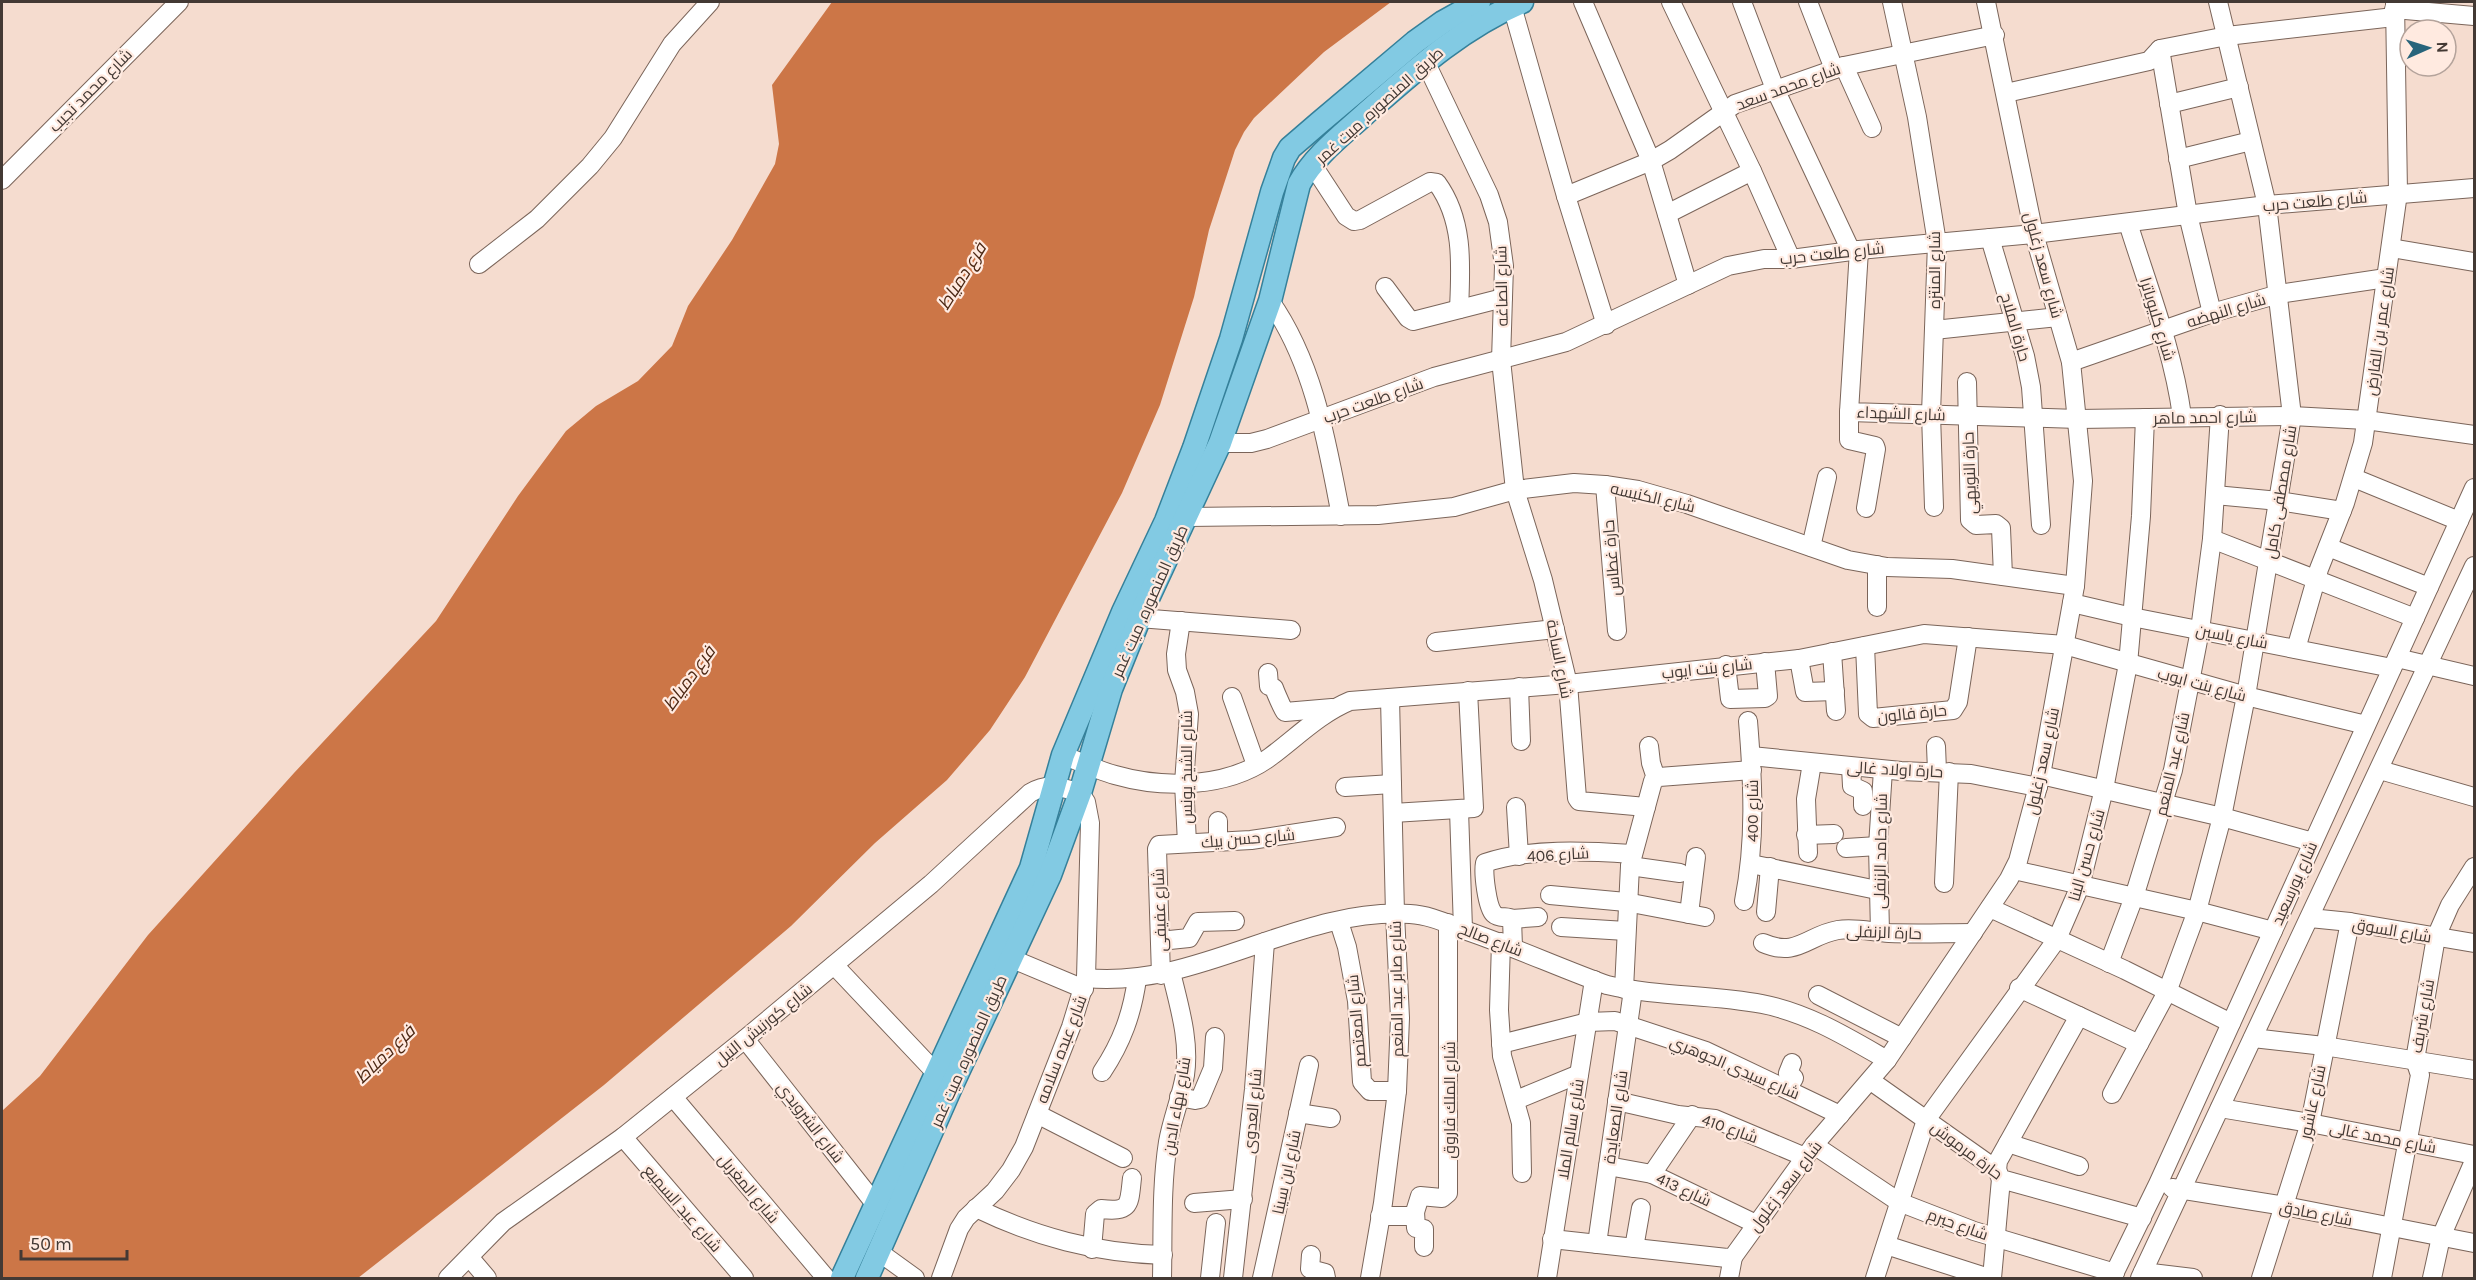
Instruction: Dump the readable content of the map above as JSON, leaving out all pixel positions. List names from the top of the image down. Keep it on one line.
{"streets":{"main road":["طريق المنصوره, ميت غمر"],"street":["شارع محمد سعد","شارع محمد نجيب","شارع طلعت حرب","شارع سعد زغلول","شارع المنتزه","شارع الصاغه","شارع النهضه","شارع كليوباترا","حارة الملاح","شارع عمر بن الفارض","شارع الشهداء","شارع احمد ماهر","حارة النويهي","شارع مصطفى كامل","شارع الكنيسه","حارة غطاس","شارع ياسين","شارع الساحة","شارع بنت ايوب","حارة فالون","شارع عبد المنعم","شارع الشيخ يونس","حارة اولاد غالى","شارع 400","شارع حسن بيك","شارع حامد الزنفلى","شارع 406","شارع حسن البنا","شارع بورسعيد","شارع عفيفى","شارع السوق","حارة الزنفلى","شارع صالح","شارع صابر عبد المنعم","شارع شريف","شارع المعتصم","شارع كورنيش النيل","شارع عبده سلامه","شارع سيدى الجوهري","شارع الملك فاروق","شارع عاشور","شارع بهاء الدين","شارع العدوى","شارع الصعايدة","شارع الشرويدي","شارع 410","شارع سالم الملا","شارع محمد غالى","حارة مرموش","شارع ابن سينا","شارع المغربل","شارع 413","شارع عبد السميع","شارع صادق","شارع حيرم"]},"crossings":[["شارع محمد سعد","شارع سعد زغلول"],["شارع محمد سعد","شارع المنتزه"],["طريق المنصوره, ميت غمر","شارع طلعت حرب"],["طريق المنصوره, ميت غمر","شارع الصاغه"],["طريق المنصوره, ميت غمر","شارع الكنيسه"],["طريق المنصوره, ميت غمر","شارع بنت ايوب"],["طريق المنصوره, ميت غمر","شارع صالح"],["طريق المنصوره, ميت غمر","شارع كورنيش النيل"],["طريق المنصوره, ميت غمر","شارع عبده سلامه"],["طريق المنصوره, ميت غمر","شارع الشرويدي"],["شارع طلعت حرب","شارع سعد زغلول"],["شارع طلعت حرب","شارع المنتزه"],["شارع طلعت حرب","شارع الصاغه"],["شارع طلعت حرب","شارع كليوباترا"],["شارع طلعت حرب","حارة الملاح"],["شارع طلعت حرب","شارع عمر بن الفارض"],["شارع طلعت حرب","شارع الشهداء"],["شارع طلعت حرب","شارع مصطفى كامل"],["شارع سعد زغلول","شارع النهضه"],["شارع سعد زغلول","شارع الشهداء"],["شارع سعد زغلول","شارع احمد ماهر"],["شارع سعد زغلول","شارع الكنيسه"],["شارع سعد زغلول","شارع ياسين"],["شارع سعد زغلول","شارع بنت ايوب"],["شارع سعد زغلول","حارة اولاد غالى"],["شارع سعد زغلول","حارة الزنفلى"],["شارع سعد زغلول","شارع صالح"],["شارع سعد زغلول","شارع سيدى الجوهري"],["شارع سعد زغلول","شارع 410"],["شارع سعد زغلول","حارة مرموش"],["شارع سعد زغلول","شارع 413"],["شارع سعد زغلول","شارع حيرم"],["شارع المنتزه","شارع الشهداء"],["شارع الصاغه","شارع الكنيسه"],["شارع الصاغه","شارع الساحة"],["شارع النهضه","شارع كليوباترا"],["شارع النهضه","شارع عمر بن الفارض"],["شارع النهضه","شارع مصطفى كامل"],["شارع كليوباترا","شارع احمد ماهر"],["حارة الملاح","شارع الشهداء"],["شارع عمر بن الفارض","شارع احمد ماهر"],["شارع عمر بن الفارض","شارع ياسين"],["شارع الشهداء","شارع احمد ماهر"],["شارع الشهداء","حارة النويهي"],["شارع احمد ماهر","شارع مصطفى كامل"],["شارع احمد ماهر","شارع عبد المنعم"],["شارع احمد ماهر","شارع حسن البنا"],["حارة النويهي","شارع الكنيسه"],["شارع مصطفى كامل","شارع ياسين"],["شارع مصطفى كامل","شارع بنت ايوب"],["شارع مصطفى كامل","حارة اولاد غالى"],["شارع الكنيسه","حارة غطاس"],["شارع الكنيسه","شارع ياسين"],["شارع الكنيسه","شارع الساحة"],["شارع ياسين","شارع عبد المنعم"],["شارع ياسين","شارع حسن البنا"],["شارع ياسين","شارع بورسعيد"],["شارع الساحة","شارع بنت ايوب"],["شارع بنت ايوب","حارة فالون"],["شارع بنت ايوب","شارع عبد المنعم"],["شارع بنت ايوب","شارع الشيخ يونس"],["شارع بنت ايوب","شارع حسن البنا"],["شارع بنت ايوب","شارع بورسعيد"],["شارع بنت ايوب","شارع صابر عبد المنعم"],["شارع عبد المنعم","حارة اولاد غالى"],["شارع الشيخ يونس","شارع حسن بيك"],["حارة اولاد غالى","شارع 400"],["حارة اولاد غالى","شارع حامد الزنفلى"],["حارة اولاد غالى","شارع حسن البنا"],["حارة اولاد غالى","شارع بورسعيد"],["شارع حسن بيك","شارع عفيفى"],["شارع حامد الزنفلى","حارة الزنفلى"],["شارع حسن البنا","حارة مرموش"],["شارع حسن البنا","شارع حيرم"],["شارع بورسعيد","شارع السوق"],["شارع بورسعيد","شارع محمد غالى"],["شارع بورسعيد","حارة مرموش"],["شارع بورسعيد","شارع صادق"],["شارع بورسعيد","شارع حيرم"],["شارع عفيفى","شارع صالح"],["شارع عفيفى","شارع بهاء الدين"],["شارع السوق","شارع شريف"],["شارع السوق","شارع عاشور"],["شارع صالح","شارع صابر عبد المنعم"],["شارع صالح","شارع المعتصم"],["شارع صالح","شارع عبده سلامه"],["شارع صالح","شارع الملك فاروق"],["شارع صالح","شارع بهاء الدين"],["شارع صالح","شارع العدوى"],["شارع صالح","شارع الصعايدة"],["شارع صالح","شارع سالم الملا"],["شارع صابر عبد المنعم","شارع المعتصم"],["شارع شريف","شارع محمد غالى"],["شارع شريف","شارع صادق"],["شارع كورنيش النيل","شارع الشرويدي"],["شارع كورنيش النيل","شارع المغربل"],["شارع كورنيش النيل","شارع عبد السميع"],["شارع سيدى الجوهري","شارع الصعايدة"],["شارع سيدى الجوهري","شارع سالم الملا"],["شارع عاشور","شارع محمد غالى"],["شارع عاشور","شارع صادق"],["شارع الصعايدة","شارع 410"],["شارع الصعايدة","شارع 413"],["شارع 410","شارع حيرم"]],"water":["فرع دمياط"],"scale_bar":"50 m","north":"right"}
